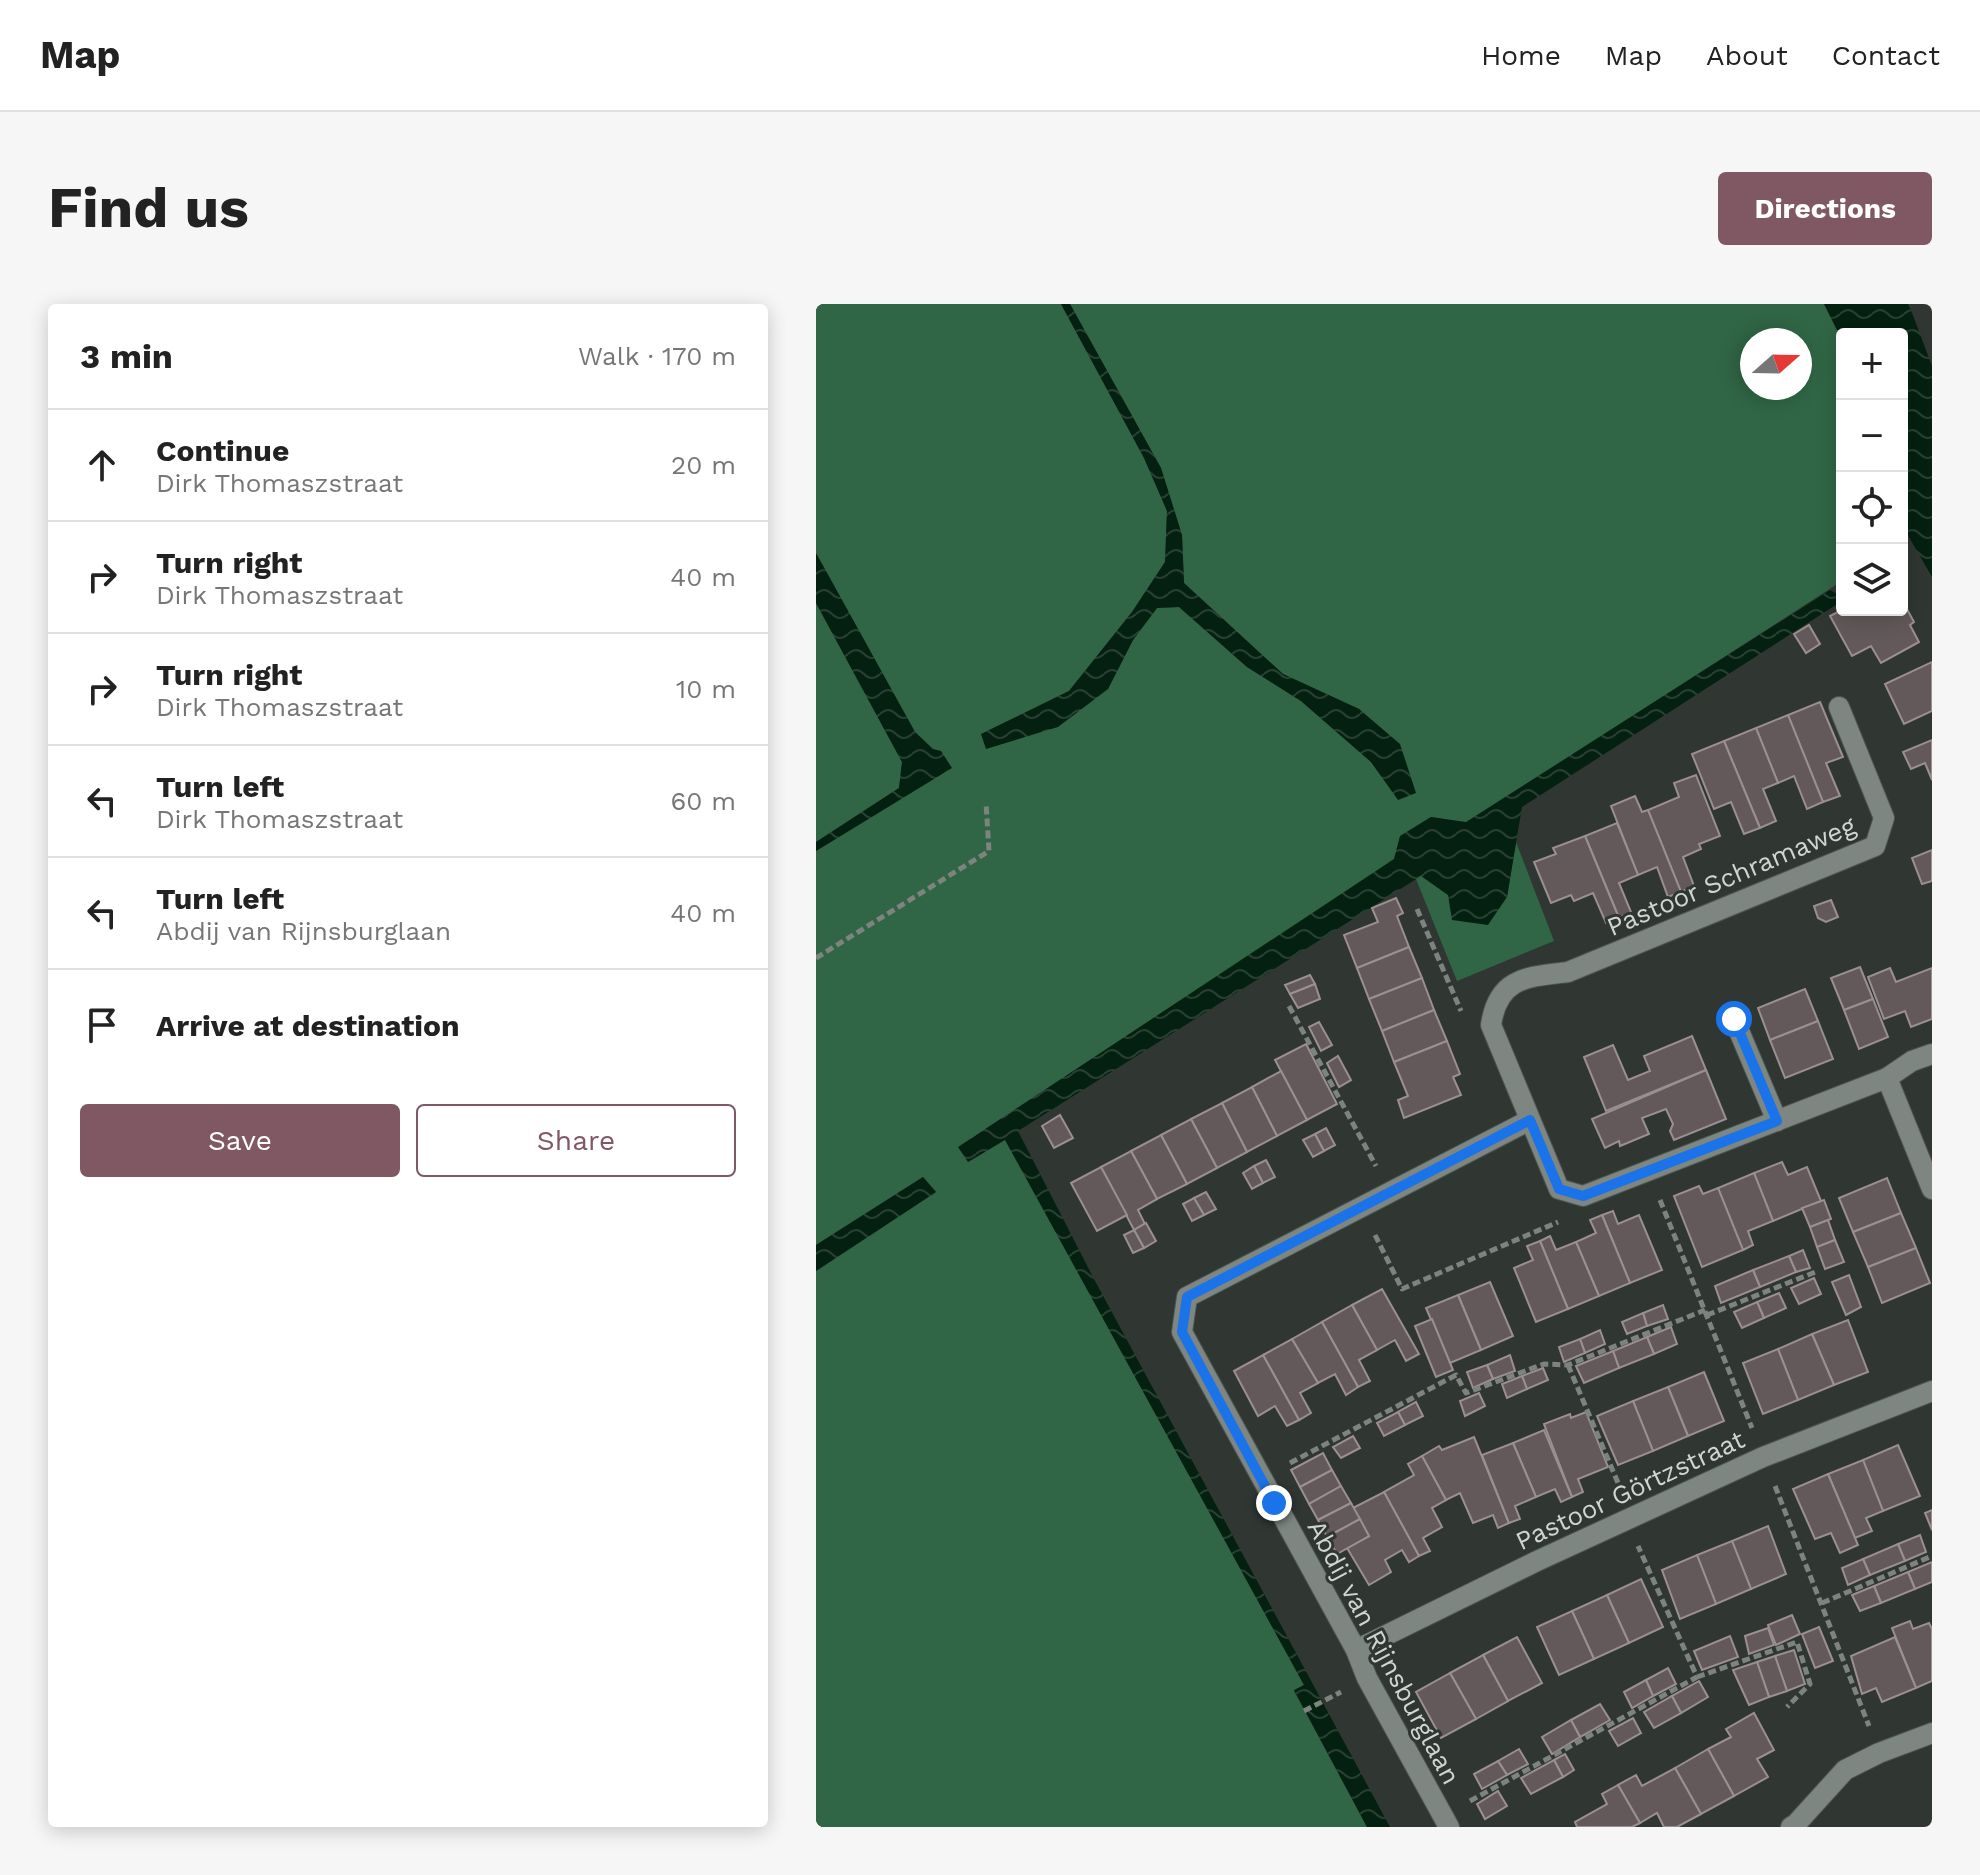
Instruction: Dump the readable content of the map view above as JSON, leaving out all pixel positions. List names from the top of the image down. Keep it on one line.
{"streets":{"street":["Pastoor Schramaweg","Pastoor Görtzstraat","Abdij van Rijnsburglaan"]},"crossings":[["Pastoor Görtzstraat","Abdij van Rijnsburglaan"]],"north":"right","page":{"header":"Map","nav":["Home","Map","About","Contact"],"buttons":["Directions",["Save","Share"]],"title":"Find us","heading":["3 min","Walk · 170 m"],"map_buttons":["+","−"],"list":[["Continue","Dirk Thomaszstraat","20 m"],["Turn right","Dirk Thomaszstraat","40 m"],["Turn right","Dirk Thomaszstraat","10 m"],["Turn left","Dirk Thomaszstraat","60 m"],["Turn left","Abdij van Rijnsburglaan","40 m"],"Arrive at destination"]}}
